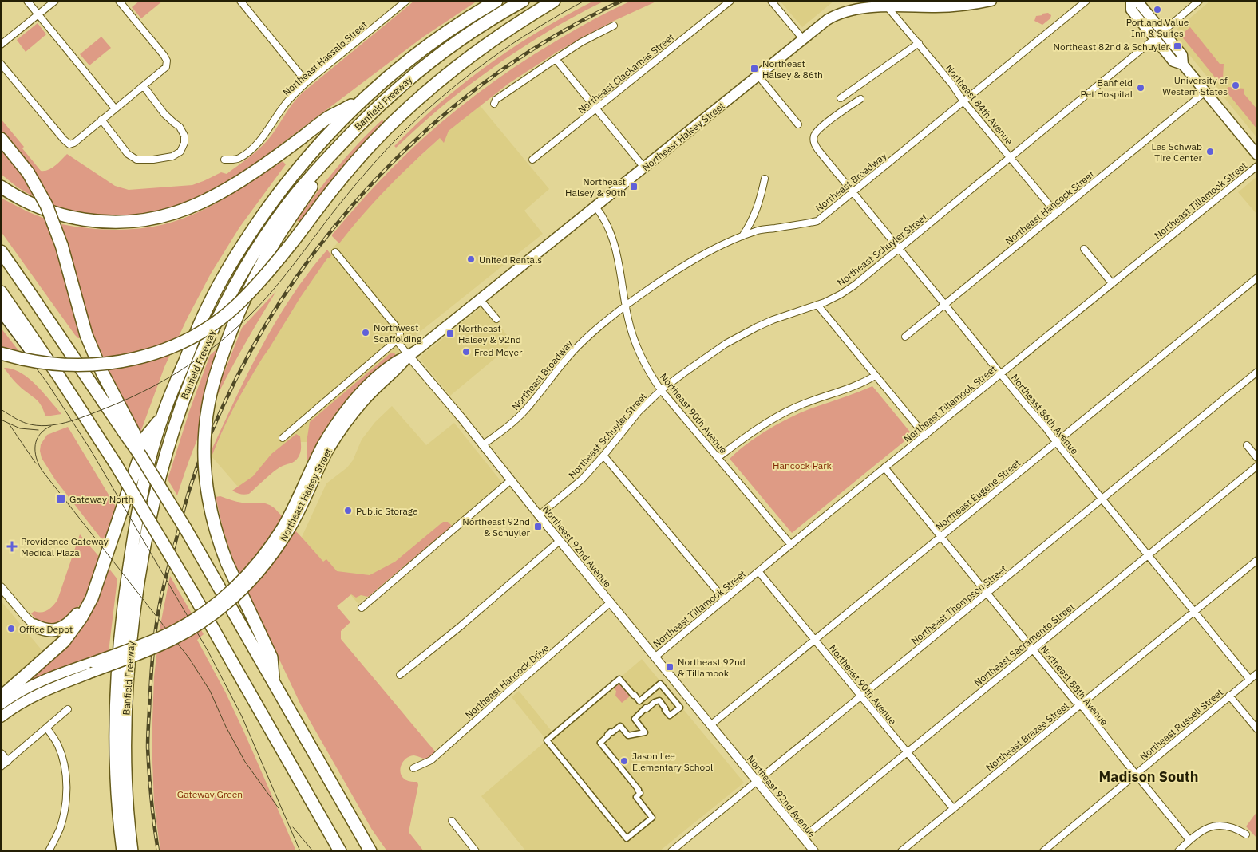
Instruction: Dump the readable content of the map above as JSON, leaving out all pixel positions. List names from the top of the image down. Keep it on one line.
{"streets":{"highway":["Banfield Freeway"],"main road":["Northeast Halsey Street"],"street":["Northeast Hassalo Street","Northeast Clackamas Street","Northeast 84th Avenue","Northeast Broadway","Northeast Tillamook Street","Northeast Hancock Street","Northeast Schuyler Street","Northeast 90th Avenue","Northeast 86th Avenue","Northeast Eugene Street","Northeast 92nd Avenue","Northeast Thompson Street","Northeast Sacramento Street","Northeast Hancock Drive","Northeast 88th Avenue","Northeast Russell Street","Northeast Brazee Street"]},"crossings":[["Northeast 84th Avenue","Northeast Halsey Street"],["Northeast 84th Avenue","Northeast Broadway"],["Northeast 84th Avenue","Northeast Hancock Street"],["Northeast 84th Avenue","Northeast Schuyler Street"],["Northeast Halsey Street","Northeast 90th Avenue"],["Northeast Halsey Street","Northeast 92nd Avenue"],["Northeast Broadway","Northeast 90th Avenue"],["Northeast Broadway","Northeast 86th Avenue"],["Northeast Broadway","Northeast 92nd Avenue"],["Northeast Tillamook Street","Northeast 90th Avenue"],["Northeast Tillamook Street","Northeast 86th Avenue"],["Northeast Tillamook Street","Northeast 92nd Avenue"],["Northeast Tillamook Street","Northeast 88th Avenue"],["Northeast Hancock Street","Northeast 86th Avenue"],["Northeast Schuyler Street","Northeast 90th Avenue"],["Northeast Schuyler Street","Northeast 86th Avenue"],["Northeast Schuyler Street","Northeast 92nd Avenue"],["Northeast 90th Avenue","Northeast Eugene Street"],["Northeast 90th Avenue","Northeast Thompson Street"],["Northeast 90th Avenue","Northeast Sacramento Street"],["Northeast 90th Avenue","Northeast Brazee Street"],["Northeast 86th Avenue","Northeast Eugene Street"],["Northeast 86th Avenue","Northeast Thompson Street"],["Northeast 86th Avenue","Northeast Sacramento Street"],["Northeast 86th Avenue","Northeast Russell Street"],["Northeast 86th Avenue","Northeast Brazee Street"],["Northeast Eugene Street","Northeast 92nd Avenue"],["Northeast Eugene Street","Northeast 88th Avenue"],["Northeast 92nd Avenue","Northeast Thompson Street"],["Northeast 92nd Avenue","Northeast Sacramento Street"],["Northeast 92nd Avenue","Northeast Hancock Drive"],["Northeast Thompson Street","Northeast 88th Avenue"],["Northeast Sacramento Street","Northeast 88th Avenue"],["Northeast 88th Avenue","Northeast Russell Street"],["Northeast 88th Avenue","Northeast Brazee Street"]],"districts":["Madison South"],"parks":["Hancock Park","Gateway Green"],"places":{"other":["Portland Value Inn & Suites","University of Western States","Banfield Pet Hospital","Les Schwab Tire Center","United Rentals","Northwest Scaffolding","Fred Meyer","Public Storage","Office Depot","Jason Lee Elementary School"],"transit":["Northeast 82nd & Schuyler","Northeast Halsey & 86th","Northeast Halsey & 90th","Northeast Halsey & 92nd","Gateway North","Northeast 92nd & Schuyler","Northeast 92nd & Tillamook"],"health":["Providence Gateway Medical Plaza"]}}
